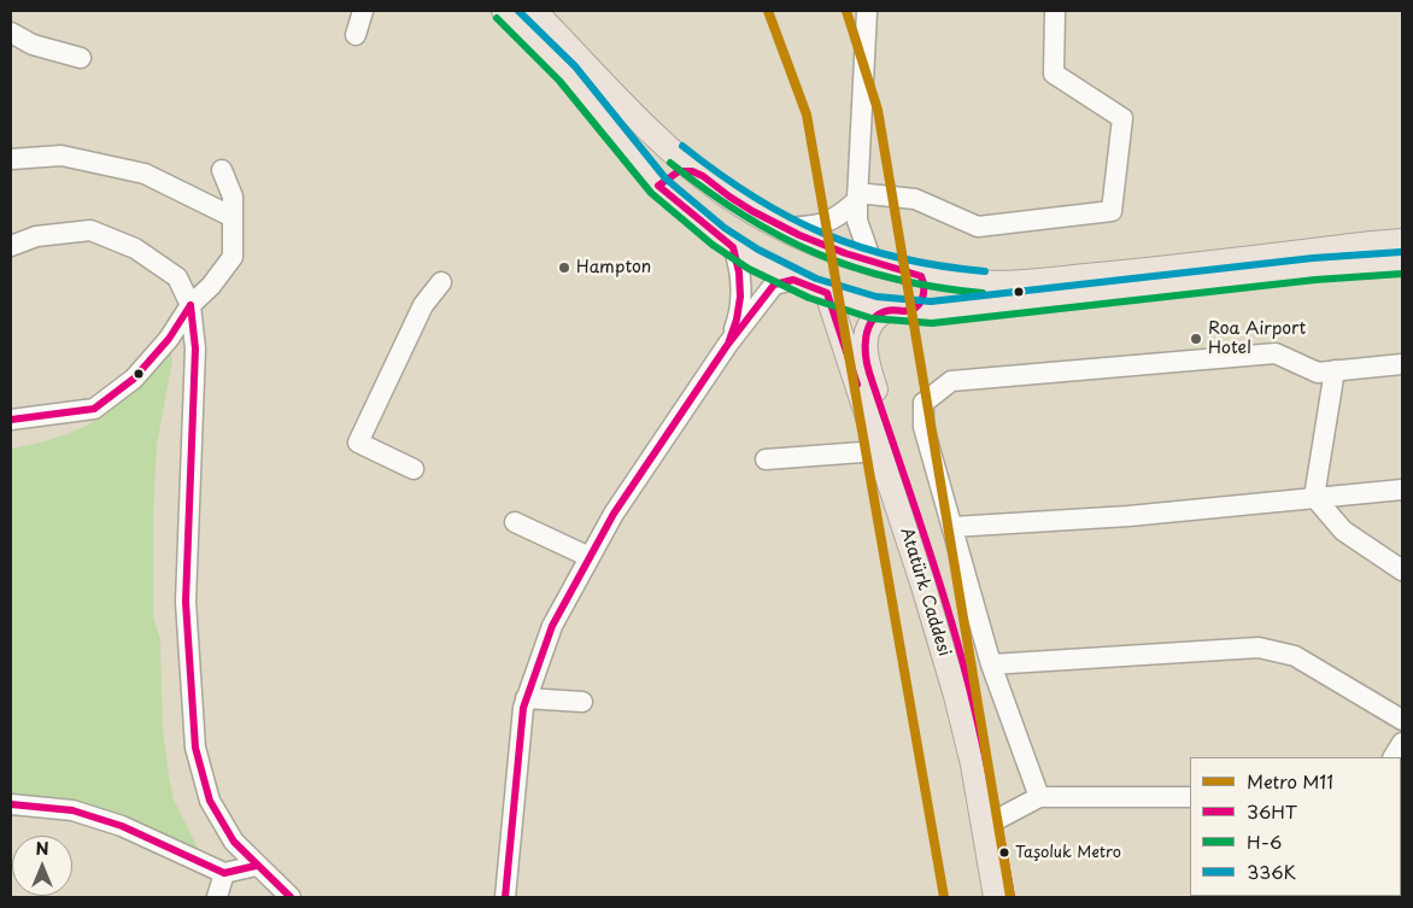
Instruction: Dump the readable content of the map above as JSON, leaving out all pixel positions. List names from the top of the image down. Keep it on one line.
{"streets":{"main road":["Atatürk Caddesi"]},"places":["Hampton","Roa Airport Hotel","Taşoluk Metro"],"lines":["metro line M11","transit line 336K","transit line H-6","transit line 36HT"],"legend":["Metro M11","36HT","H-6","336K"],"north":"top"}
